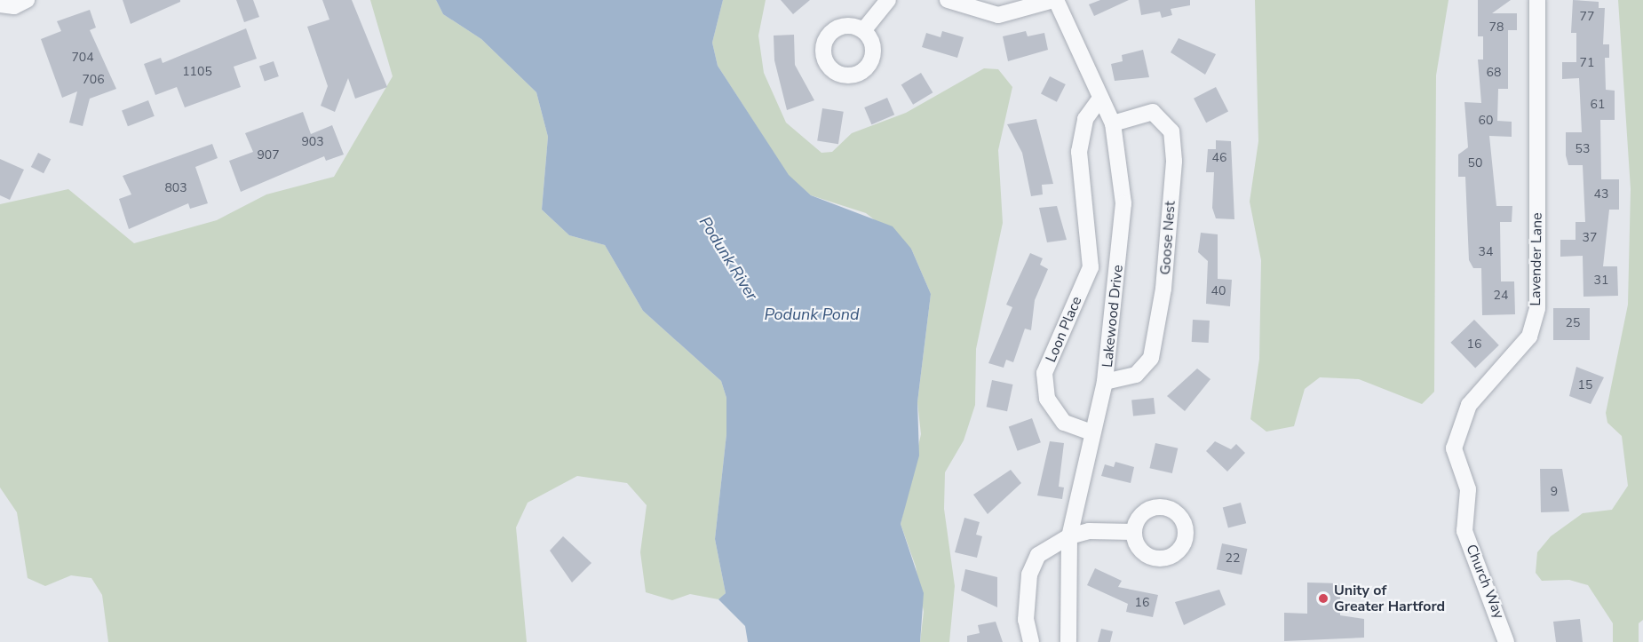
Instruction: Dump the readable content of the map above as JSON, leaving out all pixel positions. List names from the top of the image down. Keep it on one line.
{"streets":{"street":["Goose Nest","Lavender Lane","Lakewood Drive","Loon Place","Church Way"]},"crossings":[["Goose Nest","Lakewood Drive"],["Lavender Lane","Church Way"],["Lakewood Drive","Loon Place"]],"water":["Podunk River","Podunk Pond"],"places":["Unity of Greater Hartford"],"house_numbers":["77","78","704","71","1105","68","706","61","60","903","53","907","46","50","803","43","37","34","31","40","24","25","16","15","9","22","16"]}
